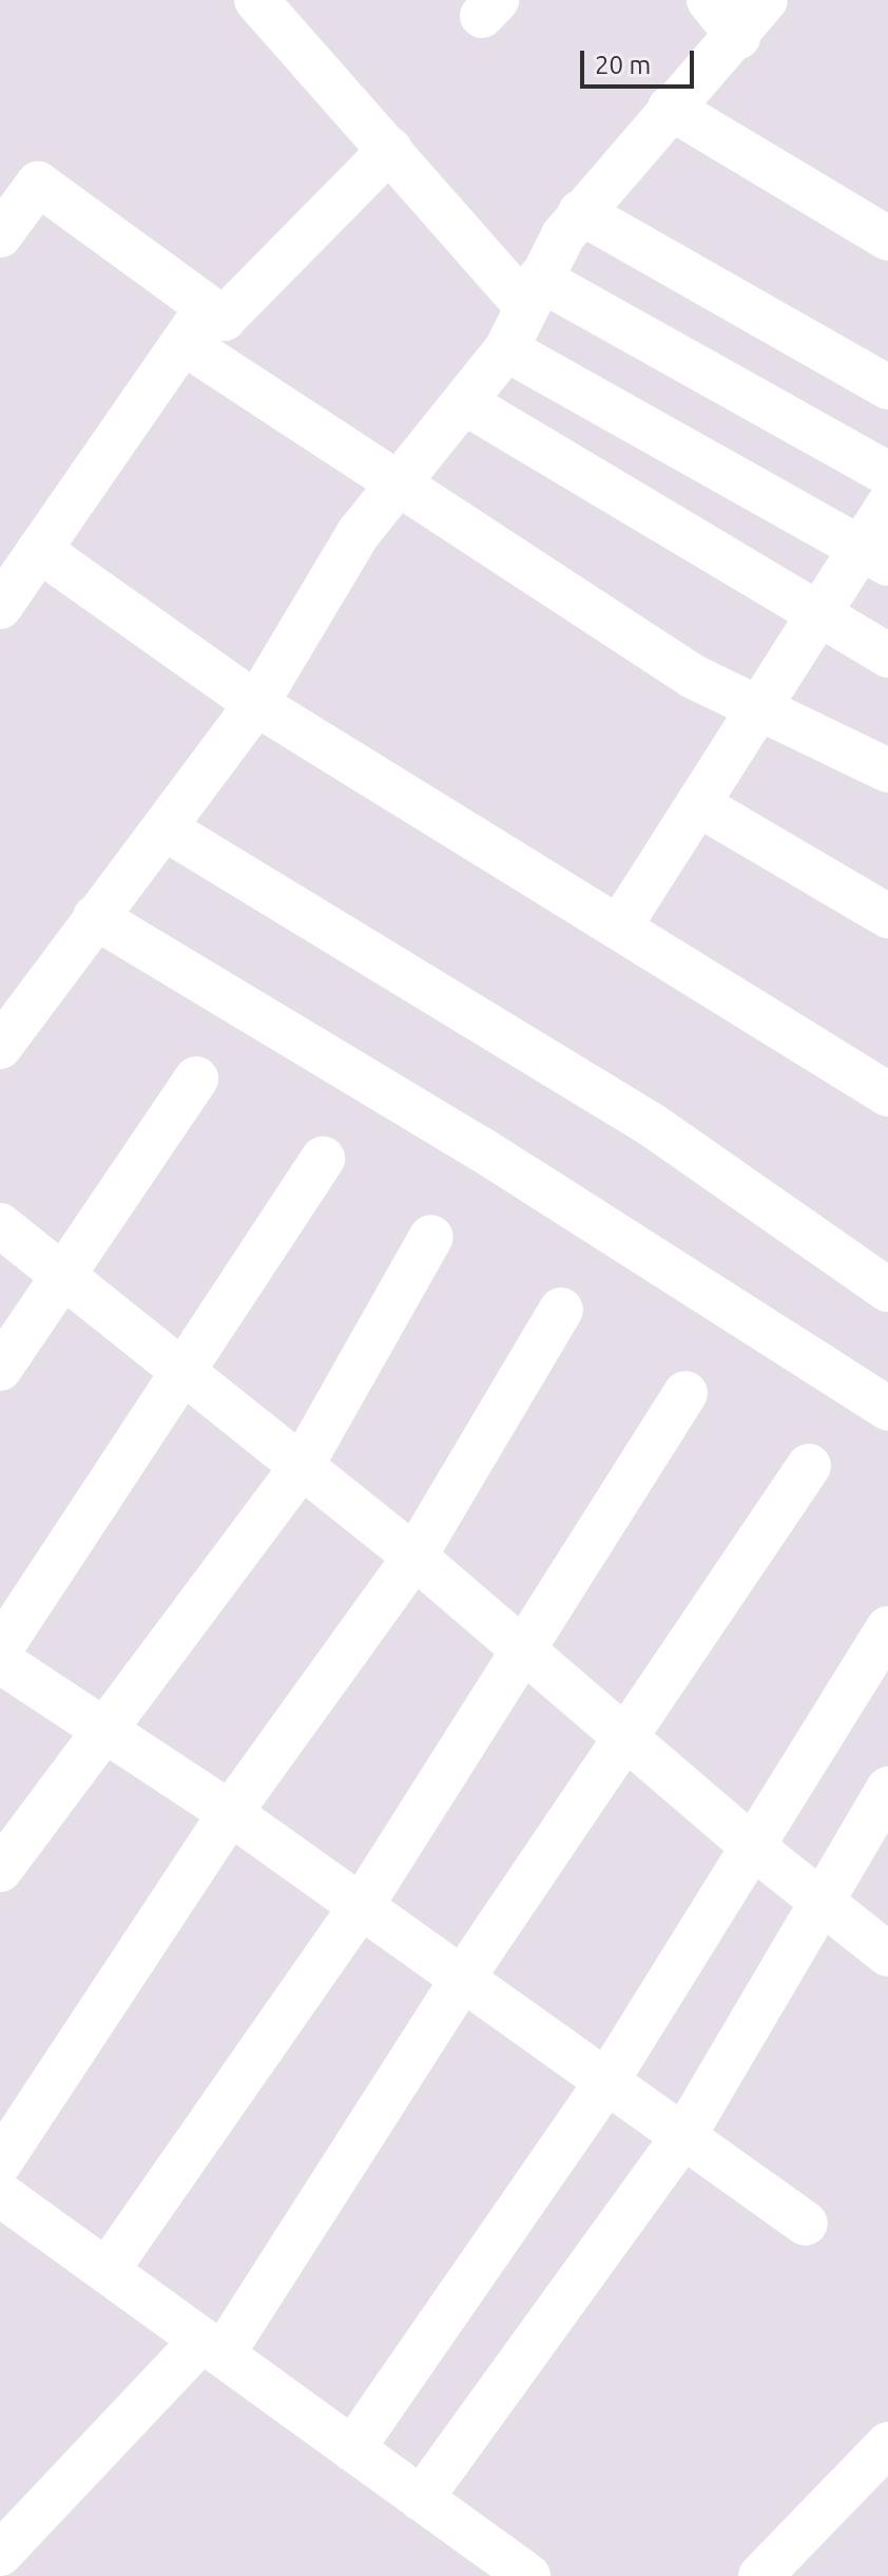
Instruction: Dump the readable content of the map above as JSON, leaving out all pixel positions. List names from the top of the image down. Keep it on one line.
{"scale_bar":"20 m"}
